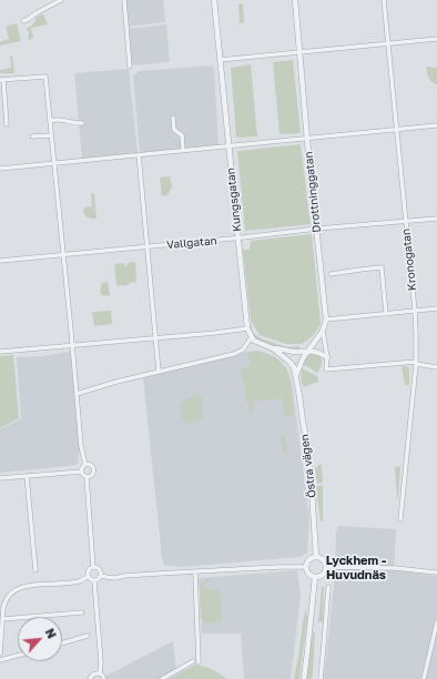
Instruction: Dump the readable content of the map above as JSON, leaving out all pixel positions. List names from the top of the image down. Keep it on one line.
{"streets":{"street":["Drottninggatan","Kungsgatan","Vallgatan","Kronogatan","Östra vägen"]},"crossings":[["Drottninggatan","Vallgatan"],["Drottninggatan","Östra vägen"],["Kungsgatan","Vallgatan"],["Vallgatan","Kronogatan"]],"districts":["Lyckhem - Huvudnäs"],"north":"top right"}
